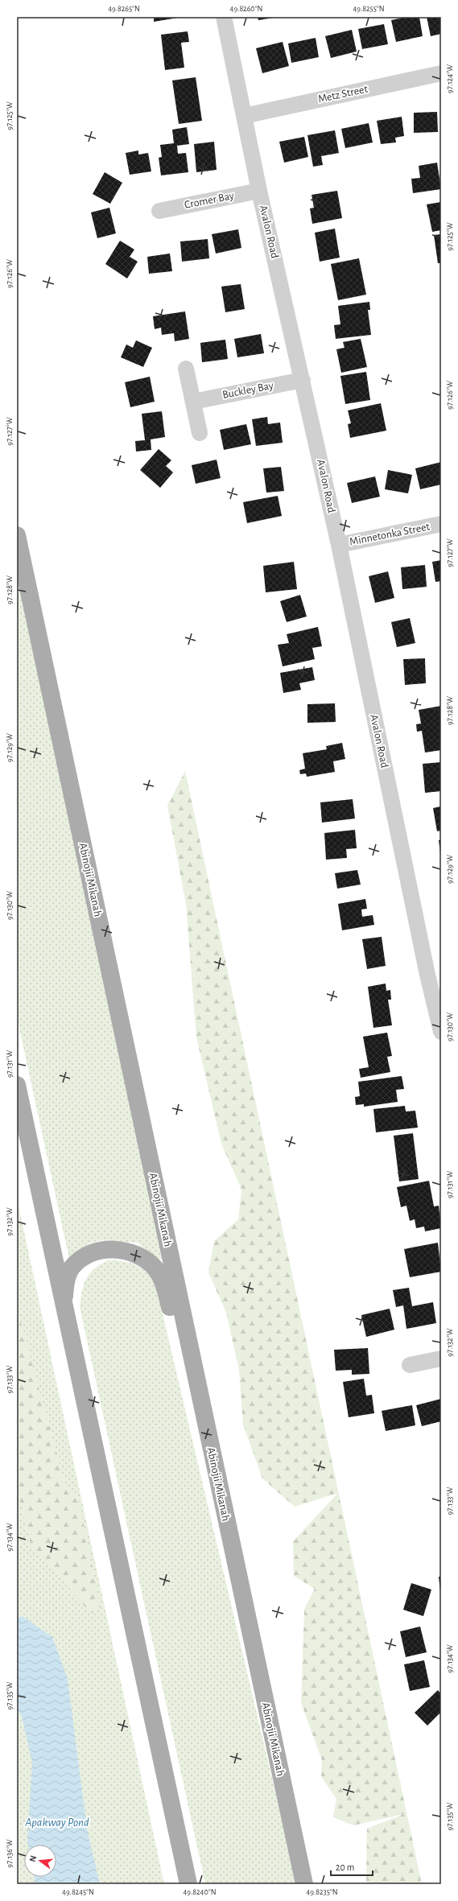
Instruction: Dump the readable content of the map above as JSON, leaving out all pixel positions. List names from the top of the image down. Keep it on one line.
{"streets":{"main road":["Abinojii Mikanah"],"street":["Metz Street","Cromer Bay","Avalon Road","Buckley Bay","Minnetonka Street"]},"crossings":[["Metz Street","Avalon Road"],["Cromer Bay","Avalon Road"],["Avalon Road","Buckley Bay"],["Avalon Road","Minnetonka Street"]],"water":["Apakway Pond"],"scale_bar":"20 m","north":"left","coordinates":["49.8265°N","49.8260°N","49.8255°N","97.124°W","97.125°W","97.126°W","97.127°W","97.128°W","97.129°W","97.130°W","97.131°W","97.132°W","97.133°W","97.134°W","97.135°W","97.136°W","49.8245°N","49.8240°N","49.8235°N"]}
